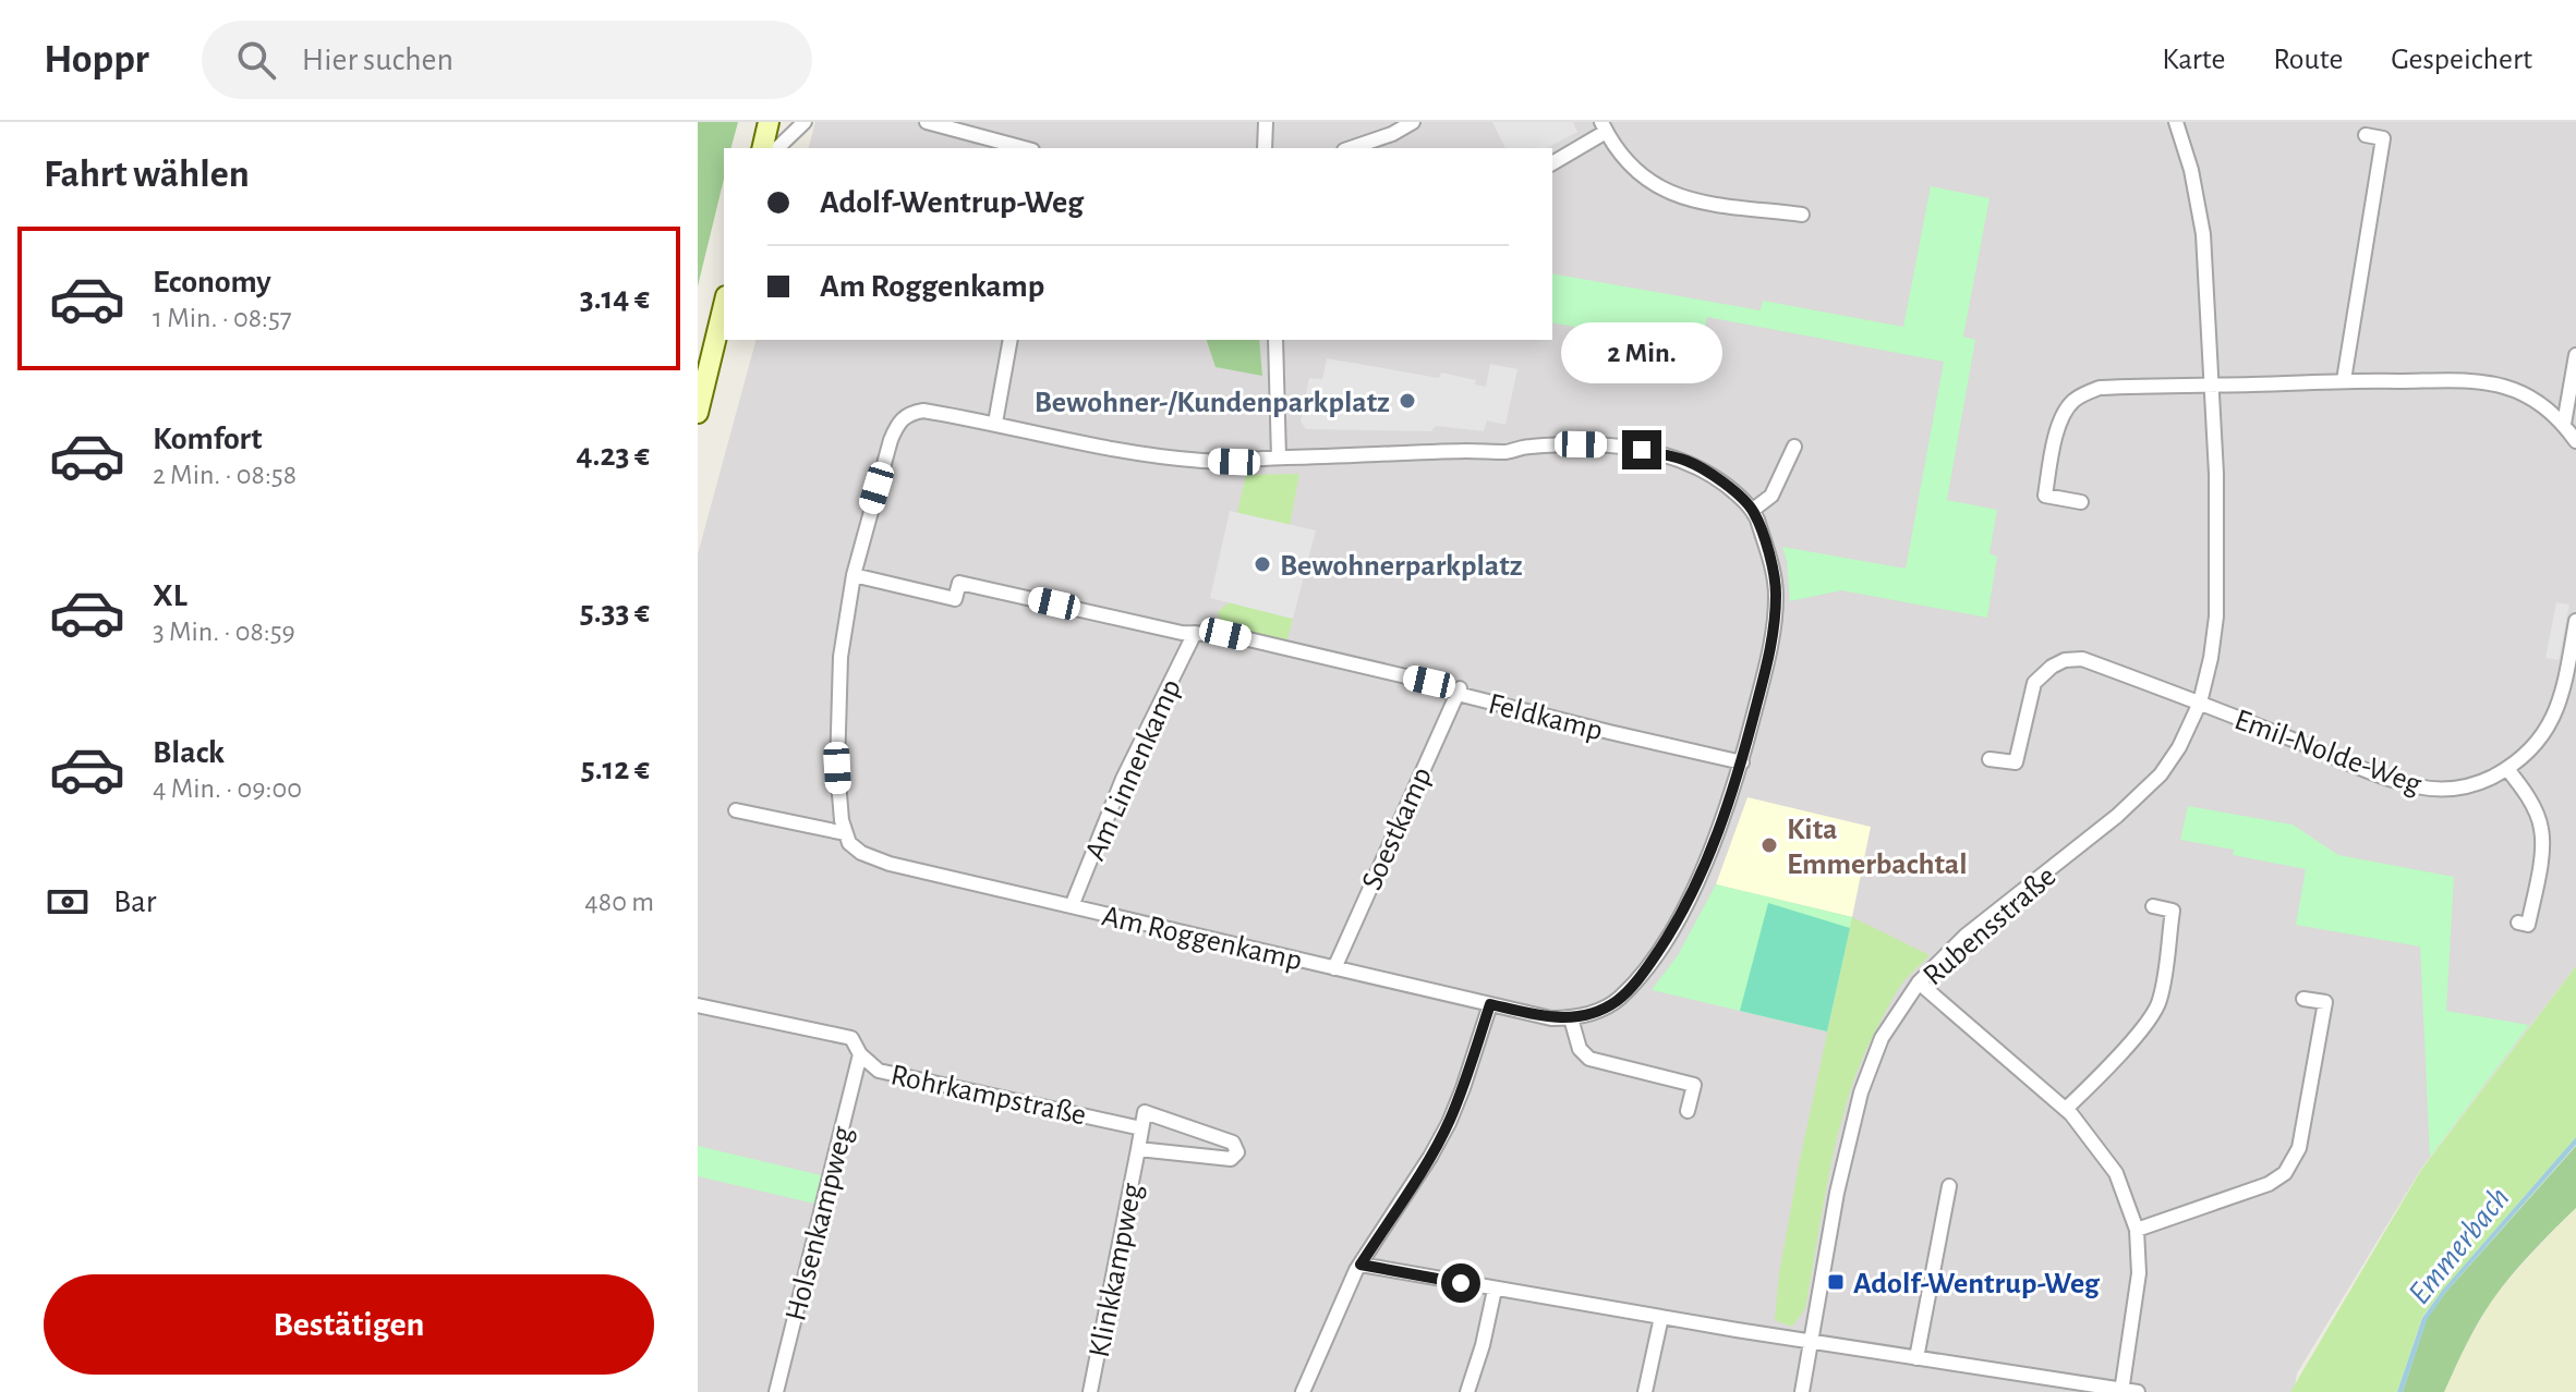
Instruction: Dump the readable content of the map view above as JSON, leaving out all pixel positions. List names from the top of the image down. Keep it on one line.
{"streets":{"street":["Feldkamp","Emil-Nolde-Weg","Am Linnenkamp","Soestkamp","Rubensstraße","Am Roggenkamp","Rohrkampstraße","Holsenkampweg","Klinkkampweg"]},"crossings":[["Feldkamp","Am Linnenkamp"],["Feldkamp","Soestkamp"],["Feldkamp","Am Roggenkamp"],["Emil-Nolde-Weg","Rubensstraße"],["Am Linnenkamp","Am Roggenkamp"],["Soestkamp","Am Roggenkamp"],["Rohrkampstraße","Holsenkampweg"],["Rohrkampstraße","Klinkkampweg"]],"water":["Emmerbach"],"places":{"other":["Bewohner-/Kundenparkplatz","Bewohnerparkplatz","Kita Emmerbachtal"],"transit":["Adolf-Wentrup-Weg"]},"page":{"header":"Hoppr","search":"Hier suchen","nav":["Karte","Route","Gespeichert"],"heading":"Fahrt wählen","banner":["Adolf-Wentrup-Weg","Am Roggenkamp"],"list":[{"name":"Economy","note":"1 Min. · 08:57","value":"3.14 €"},{"name":"Komfort","note":"2 Min. · 08:58","value":"4.23 €"},{"name":"XL","note":"3 Min. · 08:59","value":"5.33 €"},{"name":"Black","note":"4 Min. · 09:00","value":"5.12 €"}],"bubble":"2 Min.","pay":["Bar","480 m"],"buttons":"Bestätigen"}}
